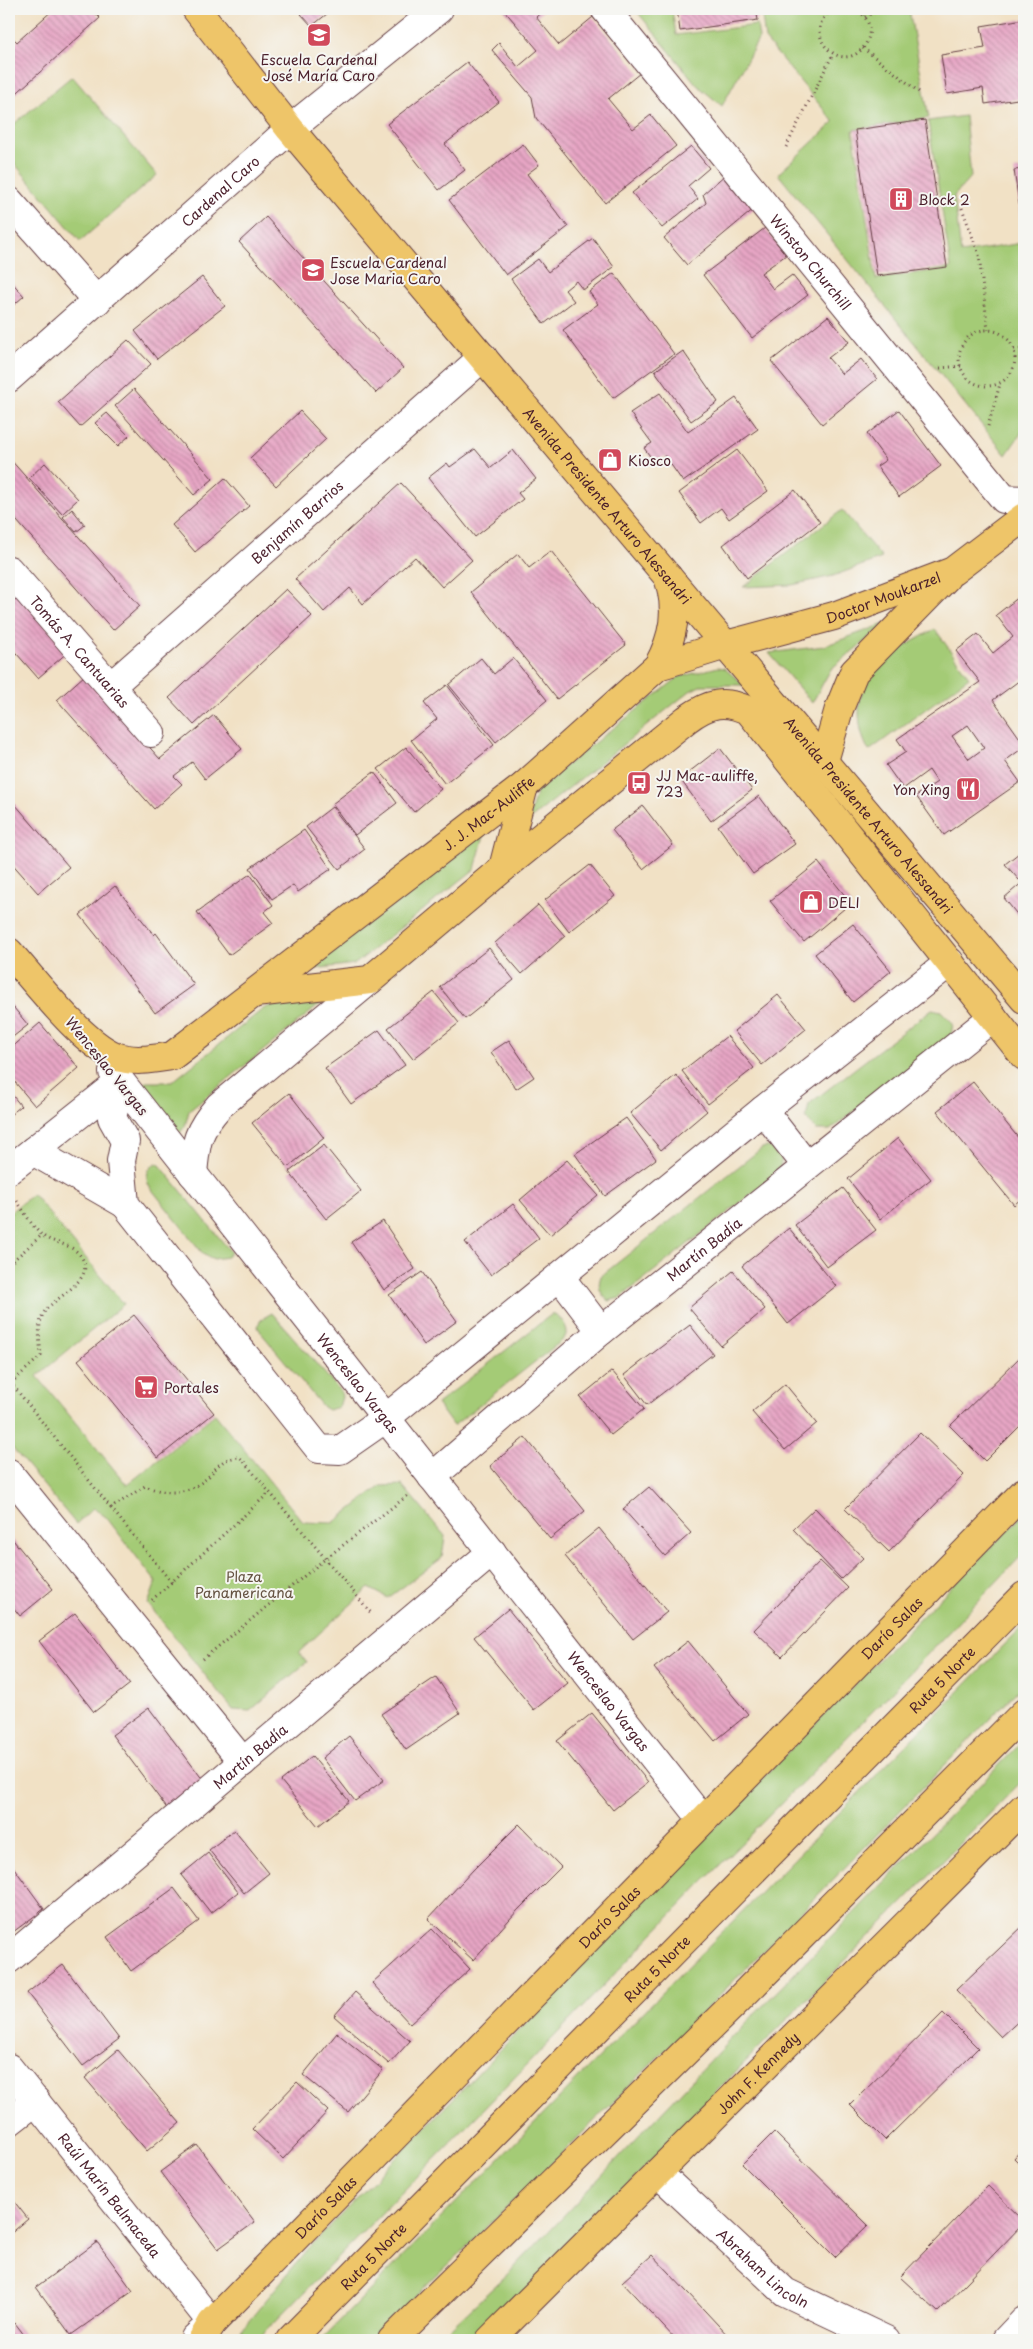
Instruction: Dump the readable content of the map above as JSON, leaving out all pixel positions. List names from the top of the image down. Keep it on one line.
{"streets":{"main road":["Avenida Presidente Arturo Alessandri","Doctor Moukarzel","J. J. Mac-Auliffe","Wenceslao Vargas","Darío Salas","Ruta 5 Norte","John F. Kennedy"],"street":["Cardenal Caro","Winston Churchill","Benjamín Barrios","Tomás A. Cantuarias","Martín Badía","Raúl Marín Balmaceda","Abraham Lincoln"]},"crossings":[["Cardenal Caro","Avenida Presidente Arturo Alessandri"],["Avenida Presidente Arturo Alessandri","Benjamín Barrios"],["Avenida Presidente Arturo Alessandri","Doctor Moukarzel"],["Avenida Presidente Arturo Alessandri","J. J. Mac-Auliffe"],["Avenida Presidente Arturo Alessandri","Martín Badía"],["Benjamín Barrios","Tomás A. Cantuarias"],["Doctor Moukarzel","J. J. Mac-Auliffe"],["J. J. Mac-Auliffe","Wenceslao Vargas"],["Wenceslao Vargas","Martín Badía"],["Wenceslao Vargas","Darío Salas"],["Darío Salas","Raúl Marín Balmaceda"],["John F. Kennedy","Abraham Lincoln"]],"parks":["Plaza Panamericana"],"places":{"school or university":["Escuela Cardenal José María Caro","Escuela Cardenal Jose Maria Caro"],"building":["Block 2"],"shop":["Kiosco","DELI"],"bus stop":["JJ Mac-auliffe, 723"],"restaurant":["Yon Xing"],"supermarket":["Portales"]}}
